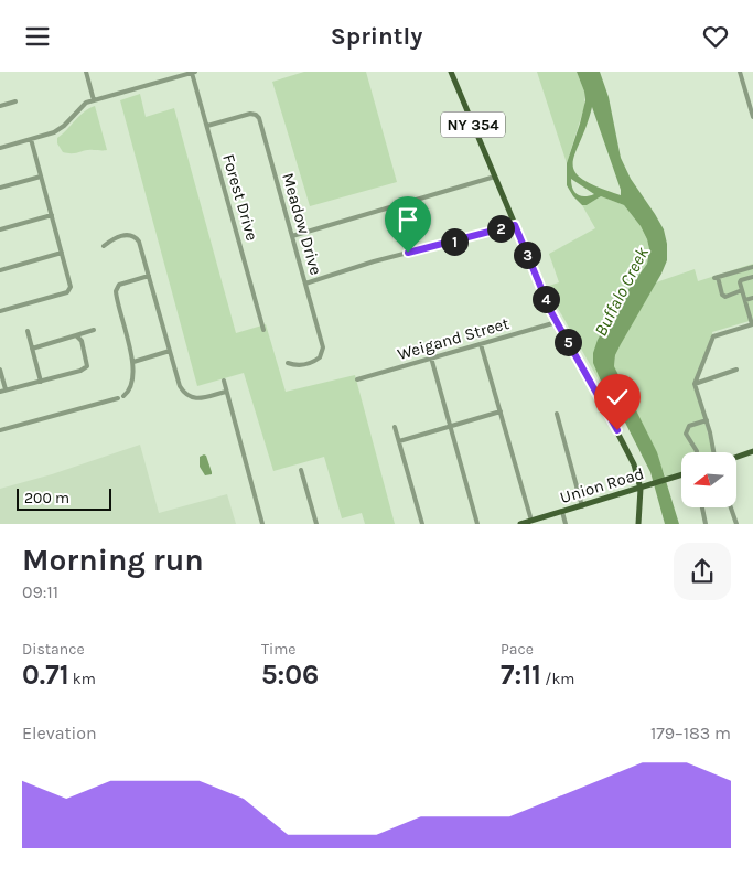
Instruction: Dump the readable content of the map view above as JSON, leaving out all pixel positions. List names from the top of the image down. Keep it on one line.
{"streets":{"main road":["NY 354","Union Road"],"street":["Forest Drive","Meadow Drive","Weigand Street"]},"crossings":[["NY 354","Weigand Street"],["NY 354","Union Road"],["Forest Drive","Meadow Drive"]],"water":["Buffalo Creek"],"scale_bar":"200 m","north":"left","page":{"header":"Sprintly","pins":["2","1","3","4","5"],"scale":"200 m","heading":["Morning run","09:11"],"stats":[["Distance","0.71 km"],["Time","5:06"],["Pace","7:11 /km"]],"chart":["Elevation","179–183 m"]}}
